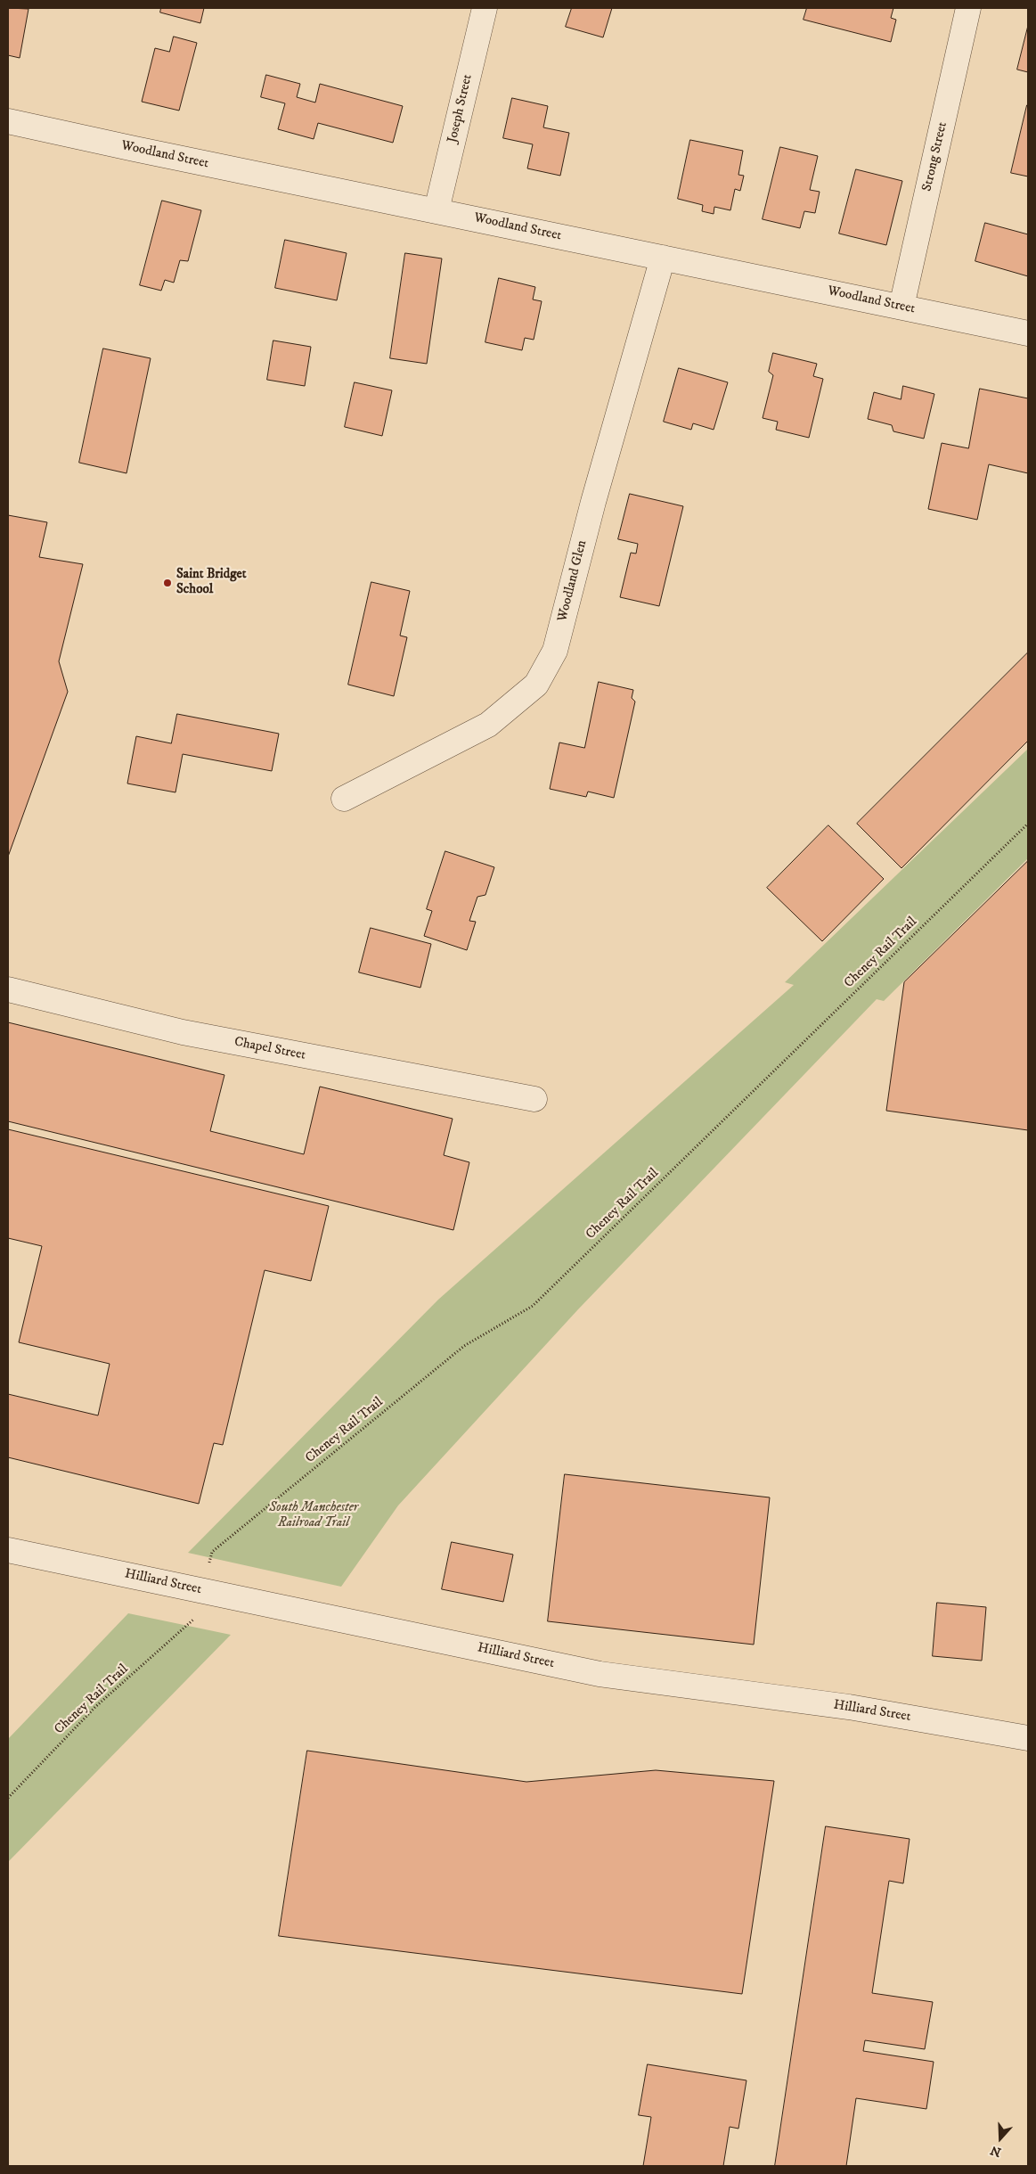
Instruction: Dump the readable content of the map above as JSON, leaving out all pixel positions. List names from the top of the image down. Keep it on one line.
{"streets":{"street":["Joseph Street","Woodland Street","Strong Street","Woodland Glen","Chapel Street","Hilliard Street"],"path":["Cheney Rail Trail"]},"crossings":[["Joseph Street","Woodland Street"],["Woodland Street","Strong Street"],["Woodland Street","Woodland Glen"]],"parks":["South Manchester Railroad Trail"],"places":["Saint Bridget School"],"north":"bottom"}
